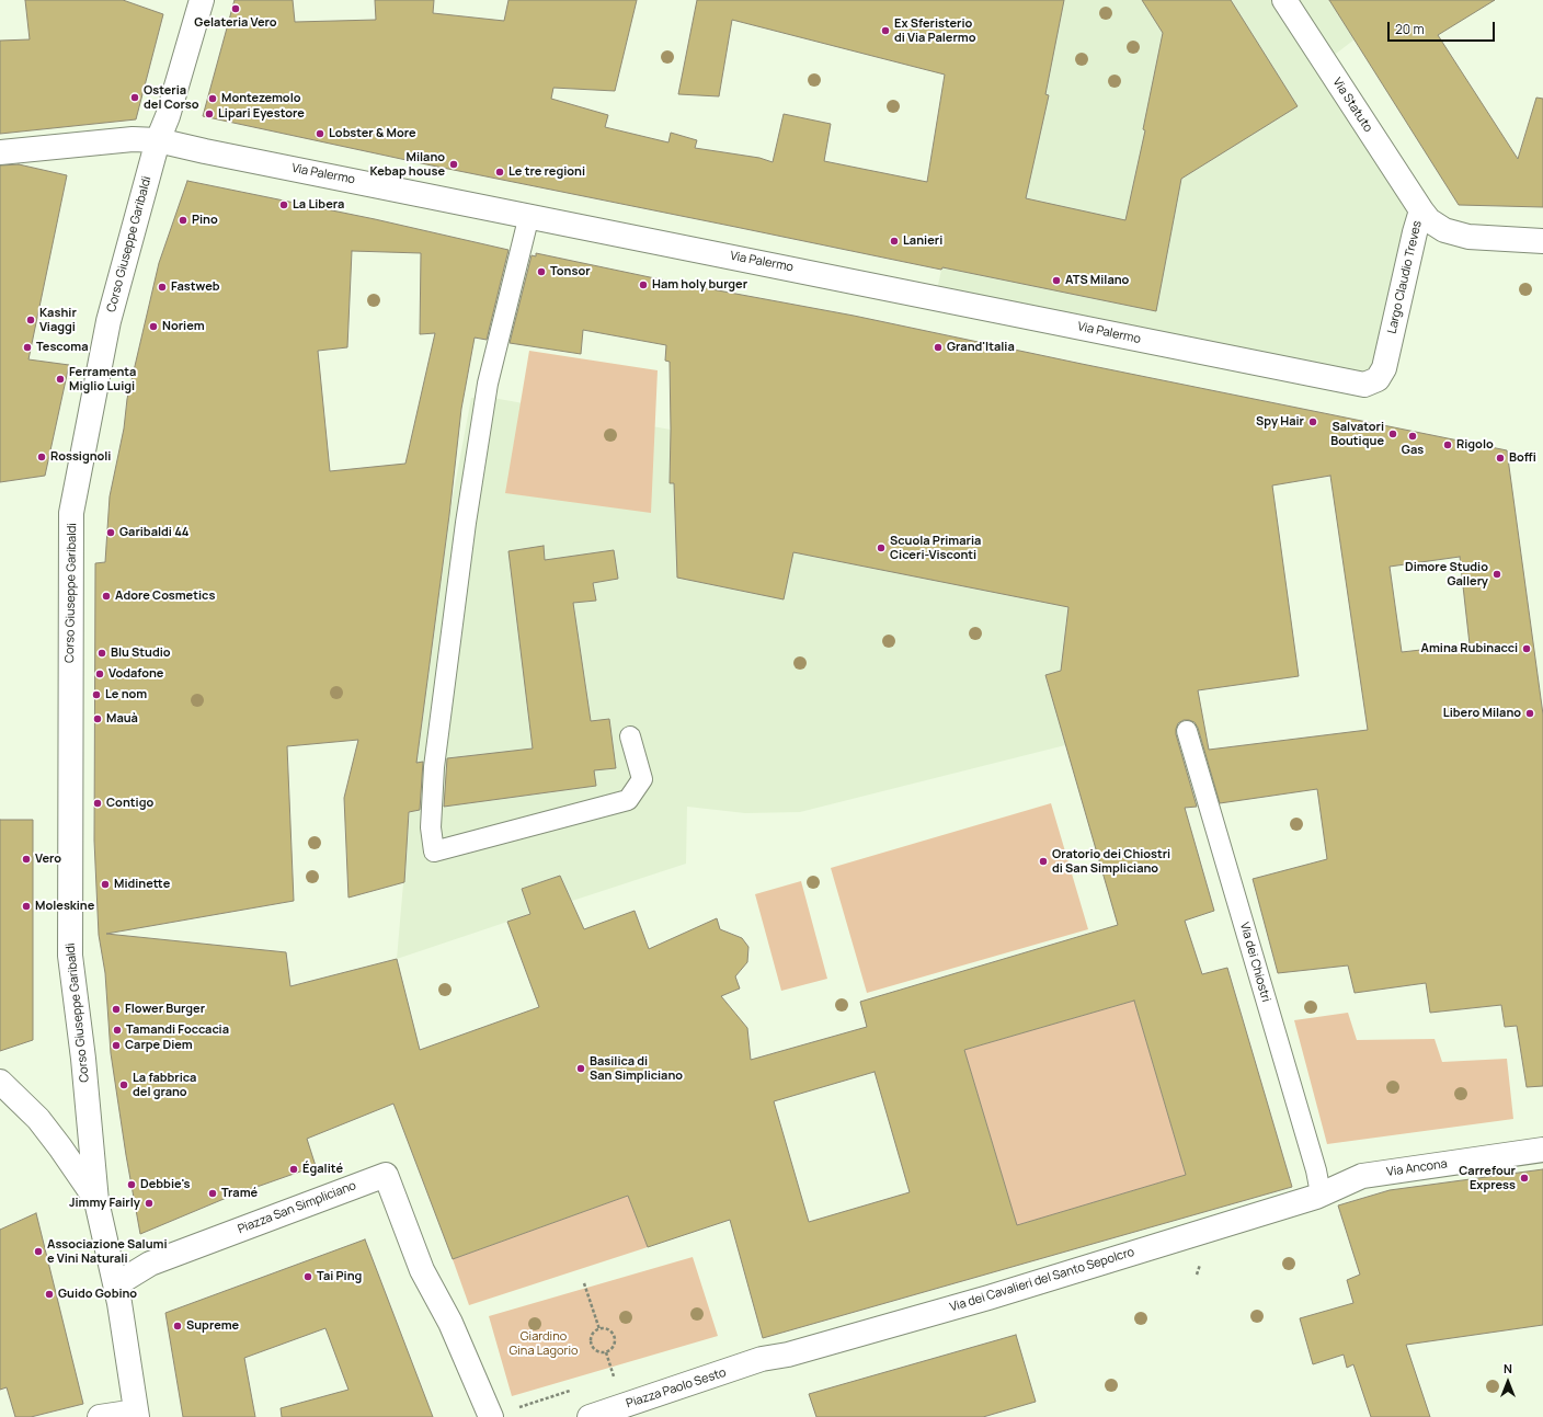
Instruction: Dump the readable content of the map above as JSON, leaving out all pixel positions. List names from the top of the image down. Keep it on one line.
{"streets":{"street":["Via Statuto","Via Palermo","Corso Giuseppe Garibaldi","Largo Claudio Treves","Via Ancona","Piazza San Simpliciano","Via dei Cavalieri del Santo Sepolcro","Piazza Paolo Sesto"],"lane":["Via dei Chiostri"]},"crossings":[["Via Statuto","Largo Claudio Treves"],["Via Palermo","Corso Giuseppe Garibaldi"],["Via Palermo","Largo Claudio Treves"],["Corso Giuseppe Garibaldi","Piazza San Simpliciano"],["Via dei Chiostri","Via Ancona"],["Via dei Chiostri","Via dei Cavalieri del Santo Sepolcro"],["Via Ancona","Via dei Cavalieri del Santo Sepolcro"],["Via dei Cavalieri del Santo Sepolcro","Piazza Paolo Sesto"]],"parks":["Giardino Gina Lagorio"],"places":["Gelateria Vero","Ex Sferisterio di Via Palermo","Osteria del Corso","Montezemolo","Lipari Eyestore","Lobster & More","Milano Kebap house","Le tre regioni","La Libera","Pino","Lanieri","Tonsor","ATS Milano","Ham holy burger","Fastweb","Kashir Viaggi","Noriem","Tescoma","Grand'Italia","Ferramenta Miglio Luigi","Spy Hair","Salvatori Boutique","Gas","Rigolo","Rossignoli","Boffi","Garibaldi 44","Scuola Primaria Ciceri-Visconti","Dimore Studio Gallery","Adore Cosmetics","Amina Rubinacci","Blu Studio","Vodafone","Le nom","Libero Milano","Mauà","Contigo","Vero","Oratorio dei Chiostri di San Simpliciano","Midinette","Moleskine","Flower Burger","Tamandi Foccacia","Carpe Diem","Basilica di San Simpliciano","La fabbrica del grano","Égalité","Carrefour Express","Debbie's","Tramé","Jimmy Fairly","Associazione Salumi e Vini Naturali","Tai Ping","Guido Gobino","Supreme"],"scale_bar":"20 m","north":"top"}
